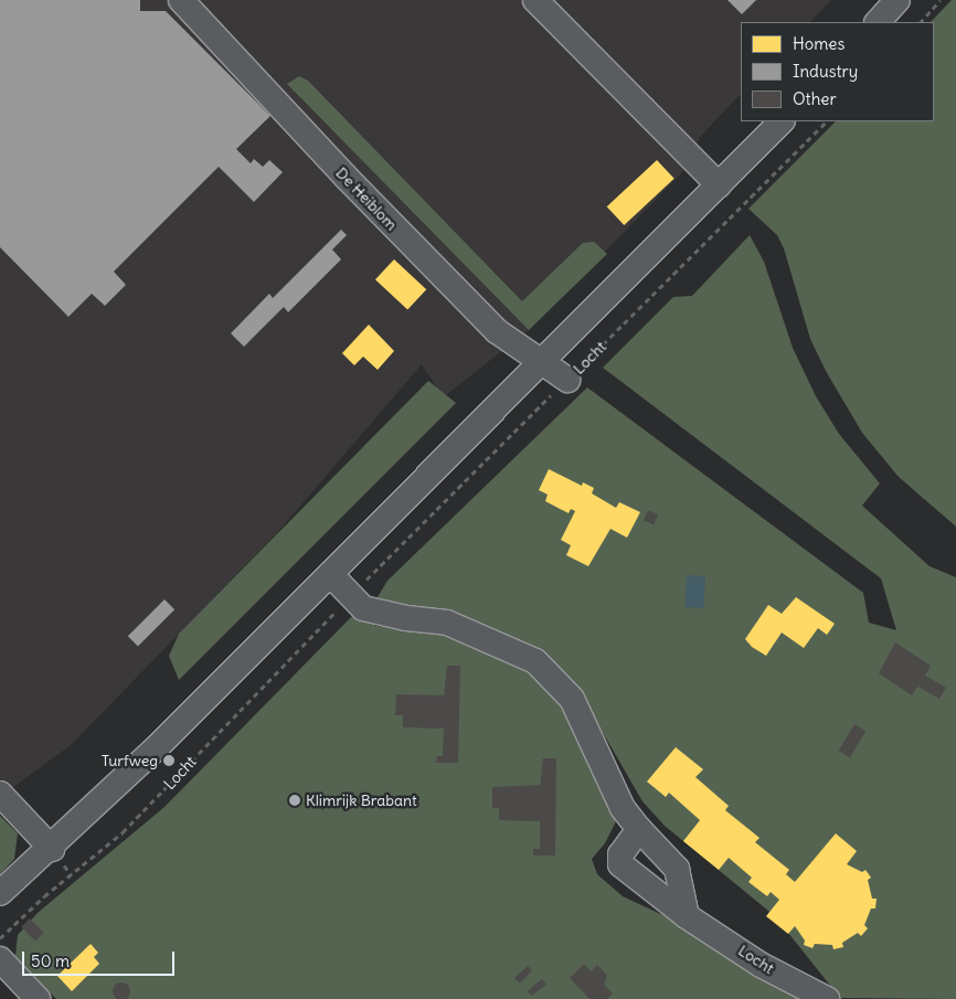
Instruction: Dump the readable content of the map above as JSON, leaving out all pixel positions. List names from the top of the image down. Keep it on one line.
{"streets":{"street":["De Heiblom","Locht"]},"crossings":[["De Heiblom","Locht"]],"places":["Turfweg","Klimrijk Brabant"],"legend":["Homes","Industry","Other"],"scale_bar":"50 m"}
